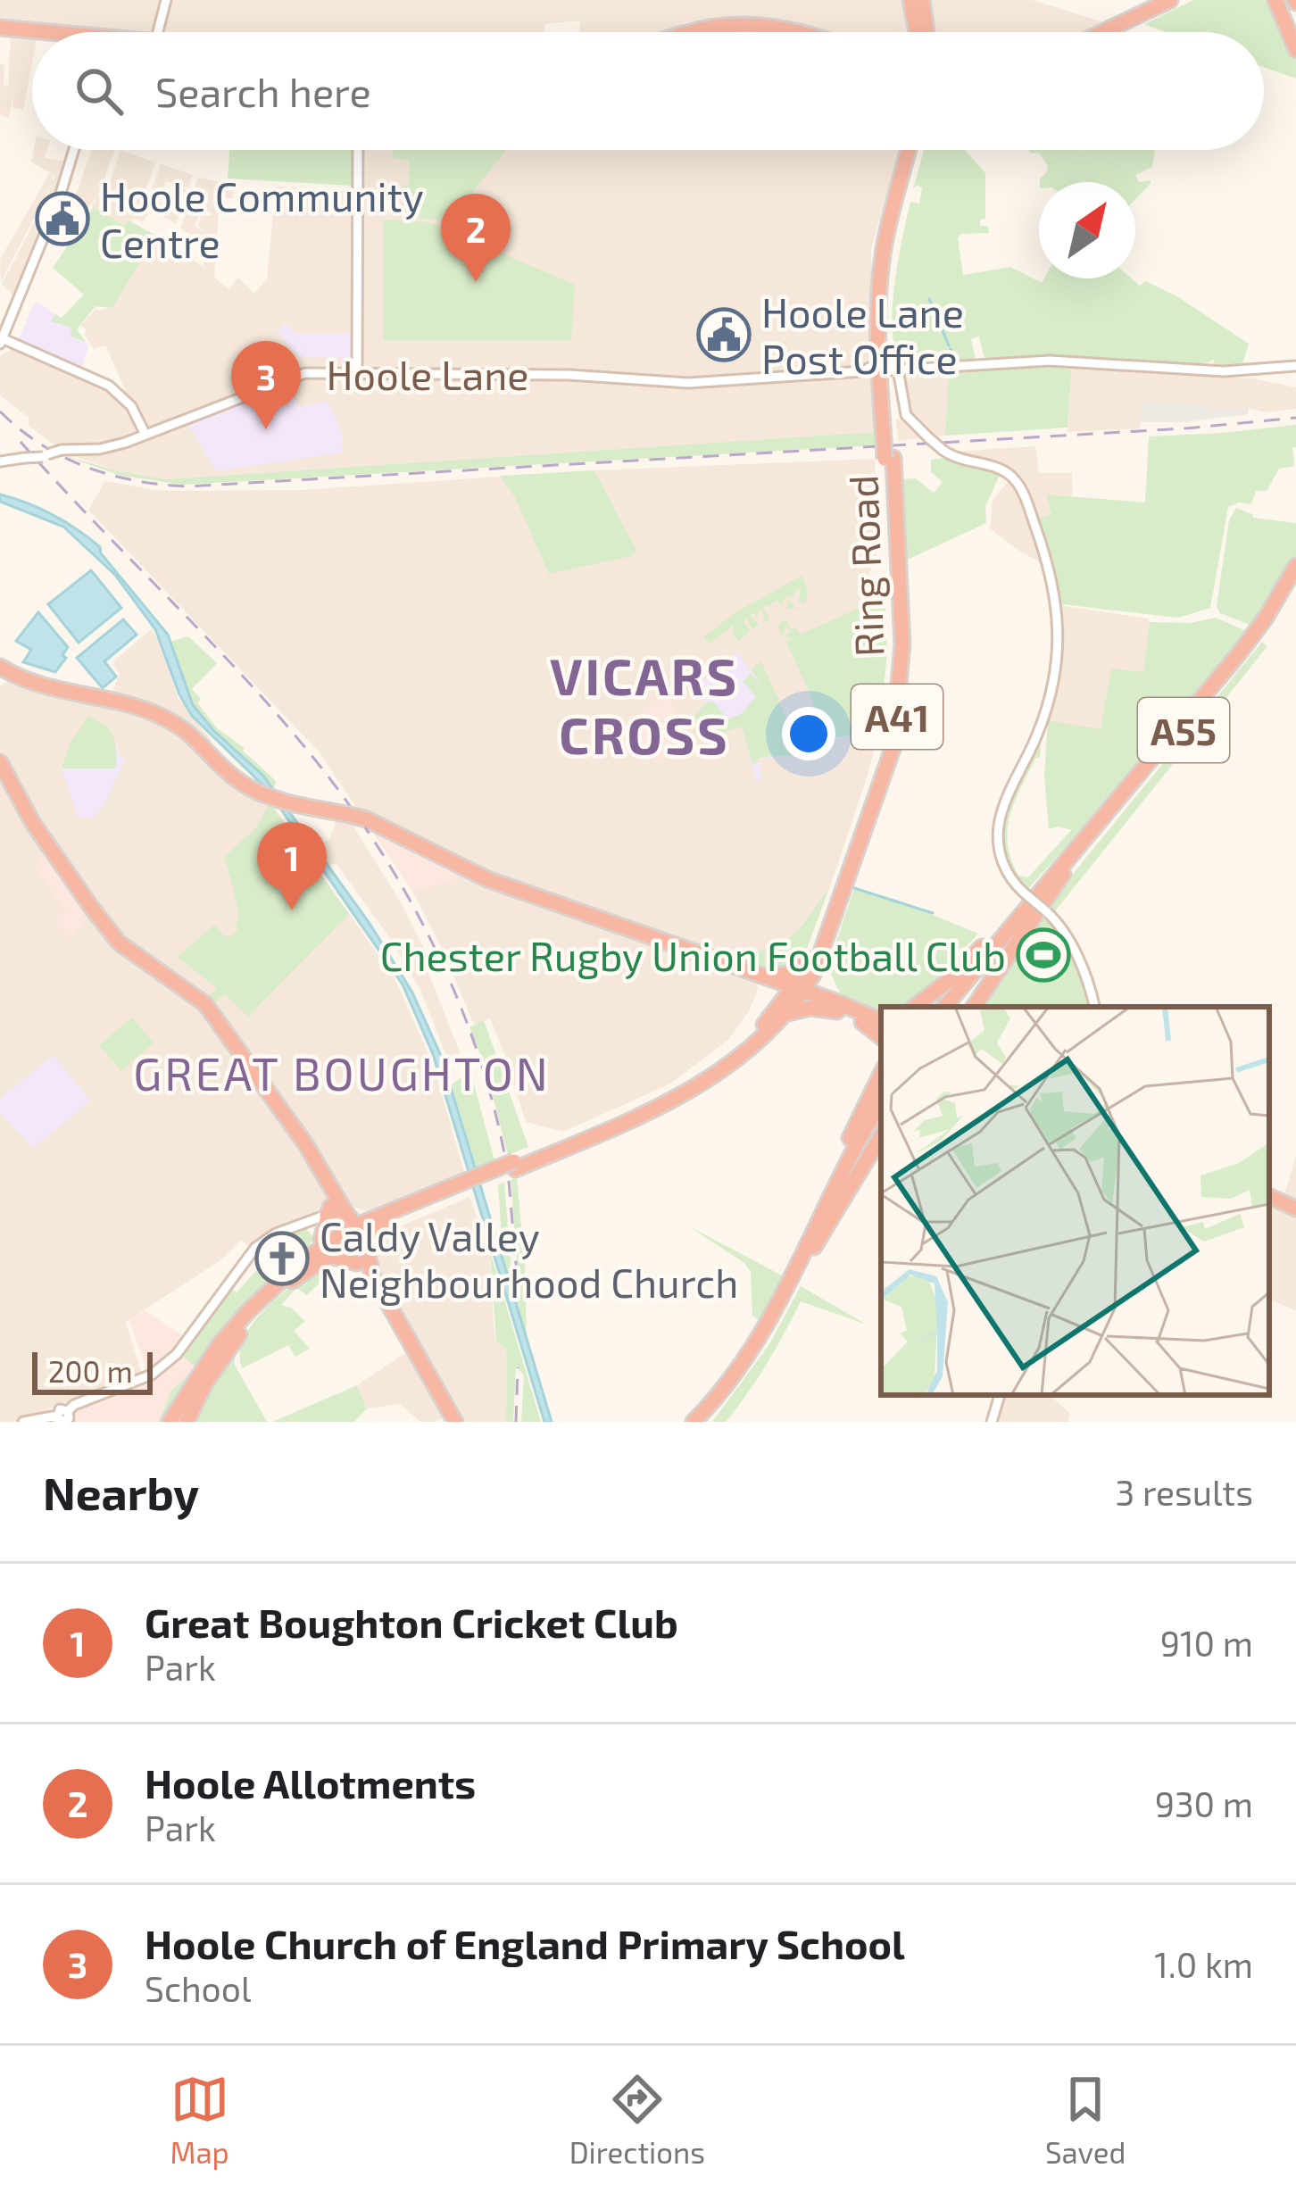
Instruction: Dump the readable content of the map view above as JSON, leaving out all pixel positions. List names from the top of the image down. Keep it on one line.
{"streets":{"highway":["Ring Road","A41","A55"],"street":["Hoole Lane"]},"crossings":[["Hoole Lane","Ring Road"]],"districts":["VICARS CROSS","GREAT BOUGHTON"],"places":{"public building":["Hoole Community Centre","Hoole Lane Post Office"],"sports":["Chester Rugby Union Football Club"],"church":["Caldy Valley Neighbourhood Church"]},"scale_bar":"200 m","north":"top right","page":{"search":"Search here","pins":["2","3","1"],"scale":"200 m","heading":["Nearby","3 results"],"list":[{"mark":"1","name":"Great Boughton Cricket Club","note":"Park","value":"910 m"},{"mark":"2","name":"Hoole Allotments","note":"Park","value":"930 m"},{"mark":"3","name":"Hoole Church of England Primary School","note":"School","value":"1.0 km"}],"nav":["Map","Directions","Saved"]}}
